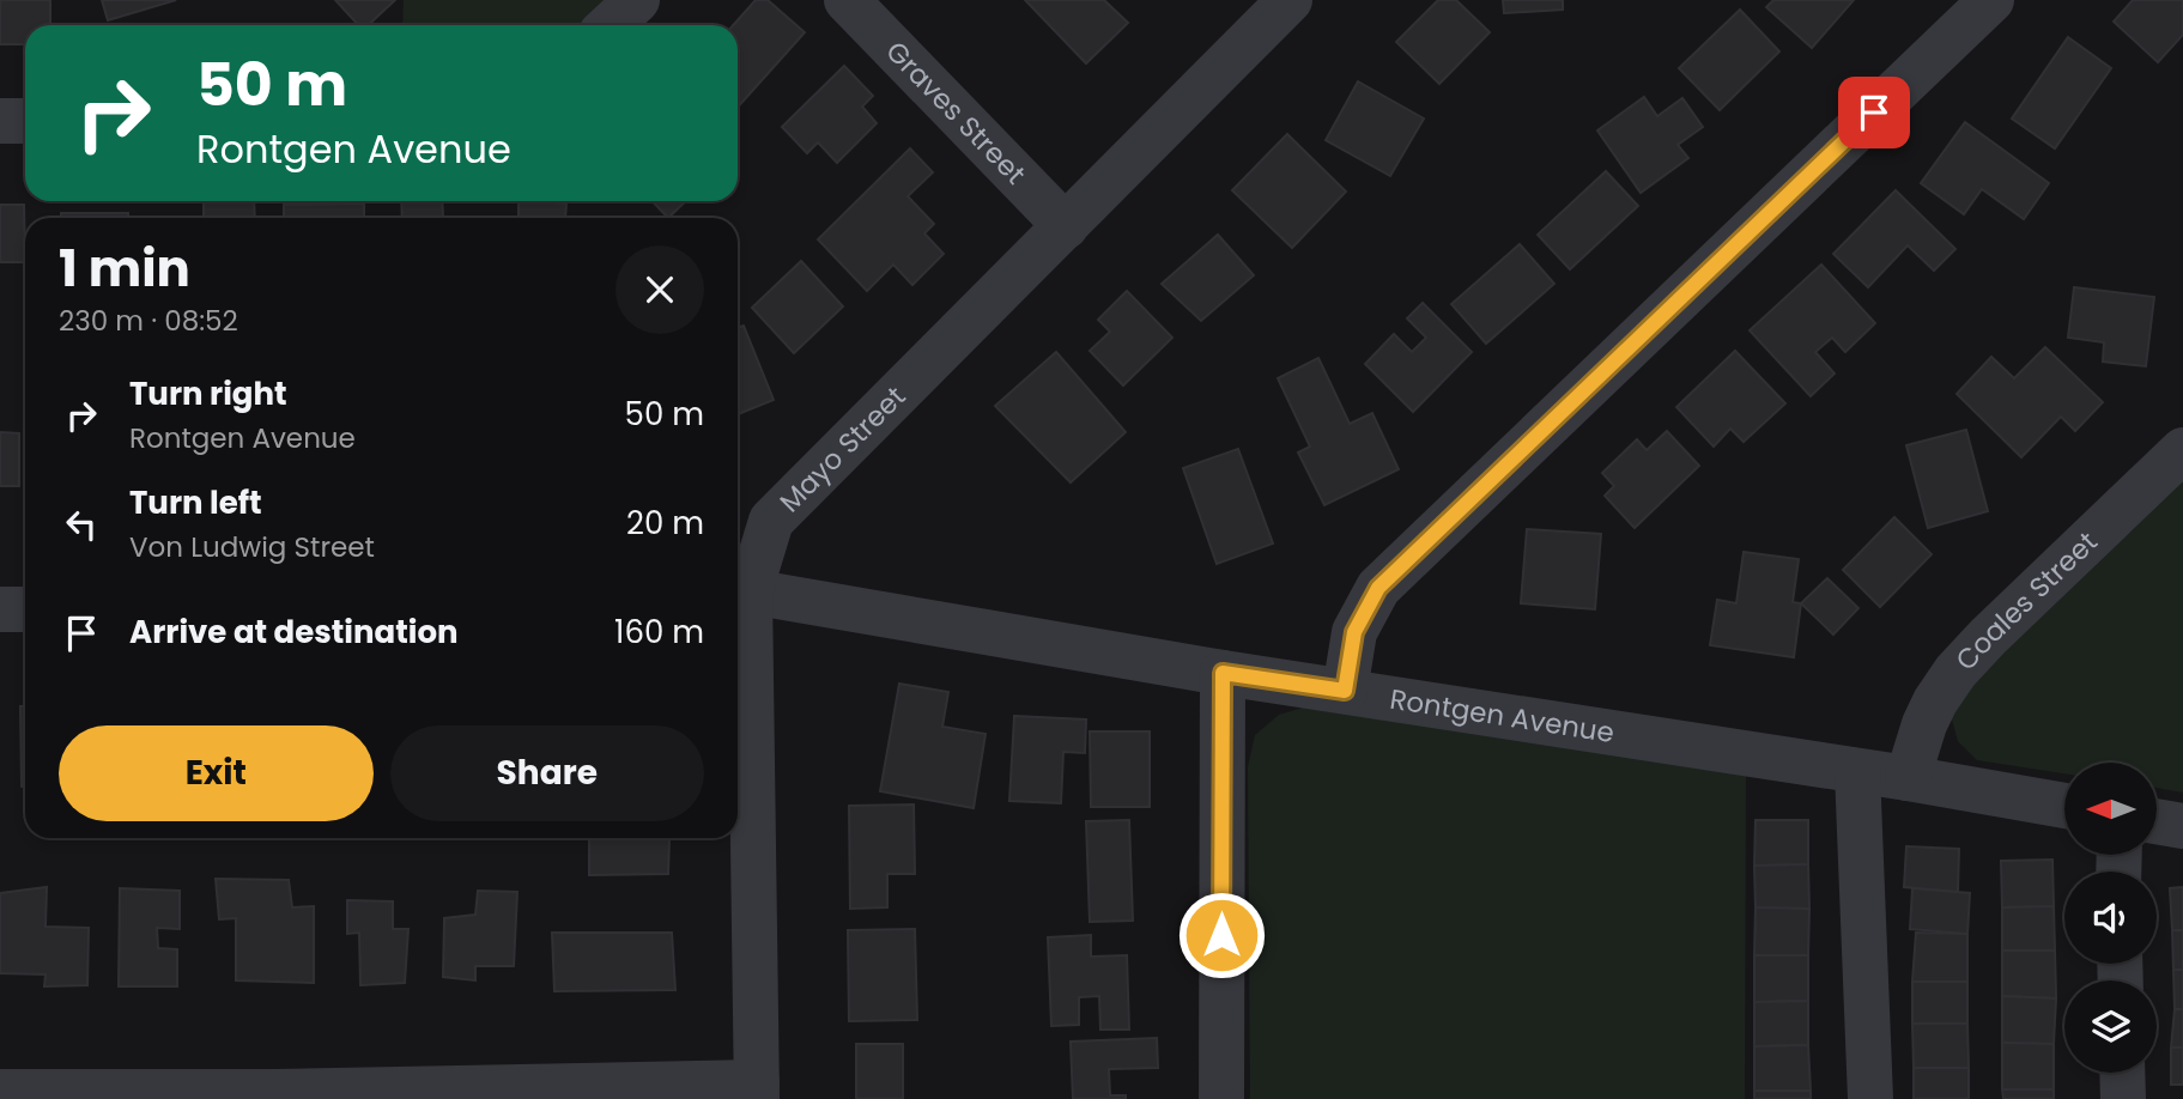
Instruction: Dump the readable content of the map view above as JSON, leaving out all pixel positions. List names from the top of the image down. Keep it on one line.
{"streets":{"street":["Graves Street","Mayo Street","Coales Street","Rontgen Avenue"]},"crossings":[["Graves Street","Mayo Street"],["Mayo Street","Rontgen Avenue"],["Coales Street","Rontgen Avenue"]],"north":"left","page":{"turn":["50 m","Rontgen Avenue"],"heading":["1 min","230 m · 08:52"],"list":[{"name":"Turn right","note":"Rontgen Avenue","value":"50 m"},{"name":"Turn left","note":"Von Ludwig Street","value":"20 m"},{"name":"Arrive at destination","value":"160 m"}],"buttons":["Exit","Share"]}}
